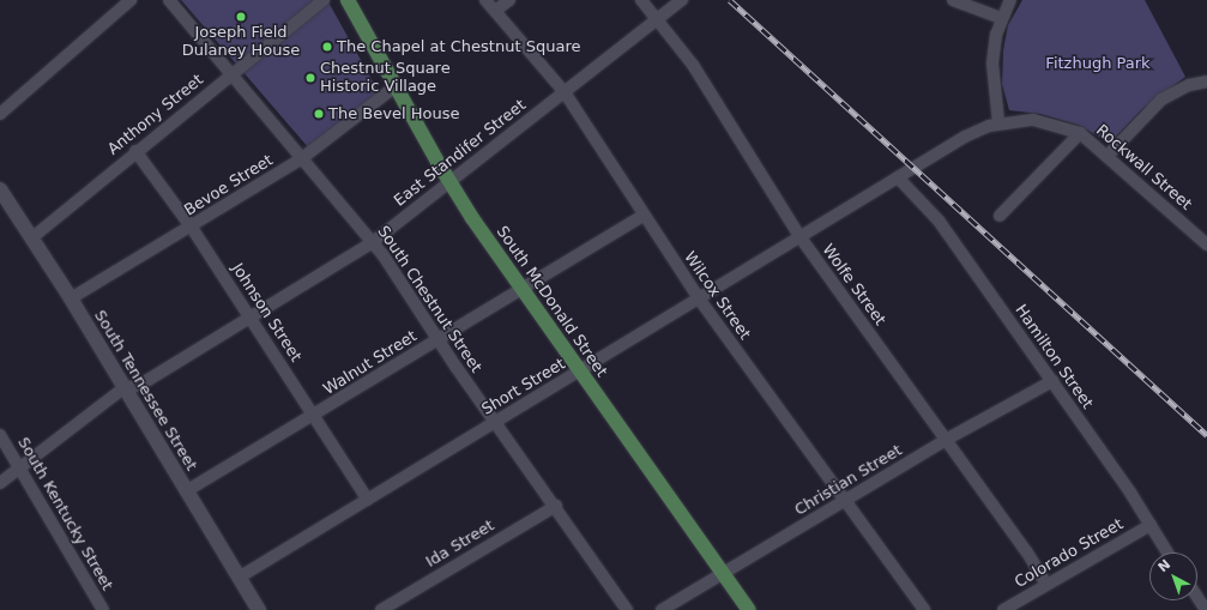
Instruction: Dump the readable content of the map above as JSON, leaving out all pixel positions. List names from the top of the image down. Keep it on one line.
{"streets":{"main road":["South McDonald Street"],"street":["Anthony Street","East Standifer Street","Rockwall Street","Bevoe Street","Wolfe Street","Wilcox Street","South Chestnut Street","Johnson Street","Hamilton Street","Walnut Street","Short Street","South Tennessee Street","Christian Street","South Kentucky Street","Ida Street","Colorado Street"]},"crossings":[["Anthony Street","South Chestnut Street"],["Anthony Street","Johnson Street"],["Anthony Street","South Tennessee Street"],["East Standifer Street","Wolfe Street"],["East Standifer Street","Wilcox Street"],["East Standifer Street","South Chestnut Street"],["East Standifer Street","South McDonald Street"],["East Standifer Street","Johnson Street"],["East Standifer Street","South Tennessee Street"],["East Standifer Street","South Kentucky Street"],["Rockwall Street","Hamilton Street"],["Rockwall Street","Short Street"],["Bevoe Street","South Chestnut Street"],["Bevoe Street","South McDonald Street"],["Bevoe Street","Johnson Street"],["Bevoe Street","South Tennessee Street"],["Wolfe Street","Short Street"],["Wolfe Street","Christian Street"],["Wolfe Street","Colorado Street"],["Wilcox Street","Walnut Street"],["Wilcox Street","Short Street"],["Wilcox Street","Christian Street"],["South Chestnut Street","Walnut Street"],["South Chestnut Street","Short Street"],["South Chestnut Street","Ida Street"],["South McDonald Street","Walnut Street"],["South McDonald Street","Short Street"],["South McDonald Street","Christian Street"],["Johnson Street","Walnut Street"],["Johnson Street","Short Street"],["Hamilton Street","Short Street"],["Hamilton Street","Christian Street"],["Hamilton Street","Colorado Street"],["Walnut Street","South Tennessee Street"],["Short Street","South Tennessee Street"]],"parks":["Fitzhugh Park"],"places":["Joseph Field Dulaney House","The Chapel at Chestnut Square","Chestnut Square Historic Village","The Bevel House"],"north":"top left"}
